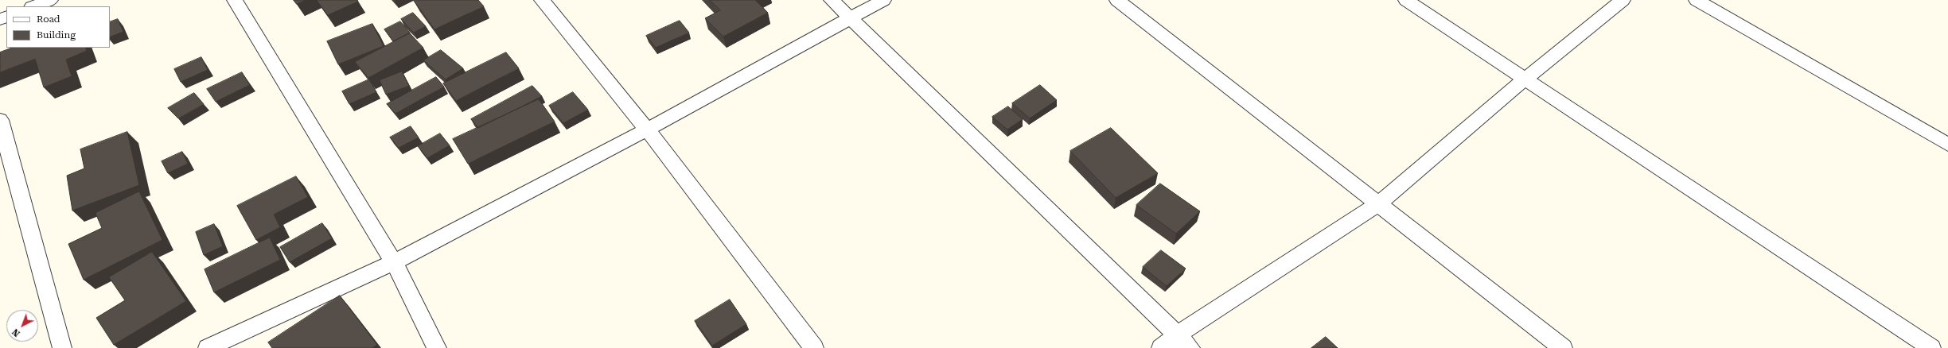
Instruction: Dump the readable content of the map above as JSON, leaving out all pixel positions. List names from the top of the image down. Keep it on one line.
{"legend":["Road","Building"],"north":"bottom left"}
